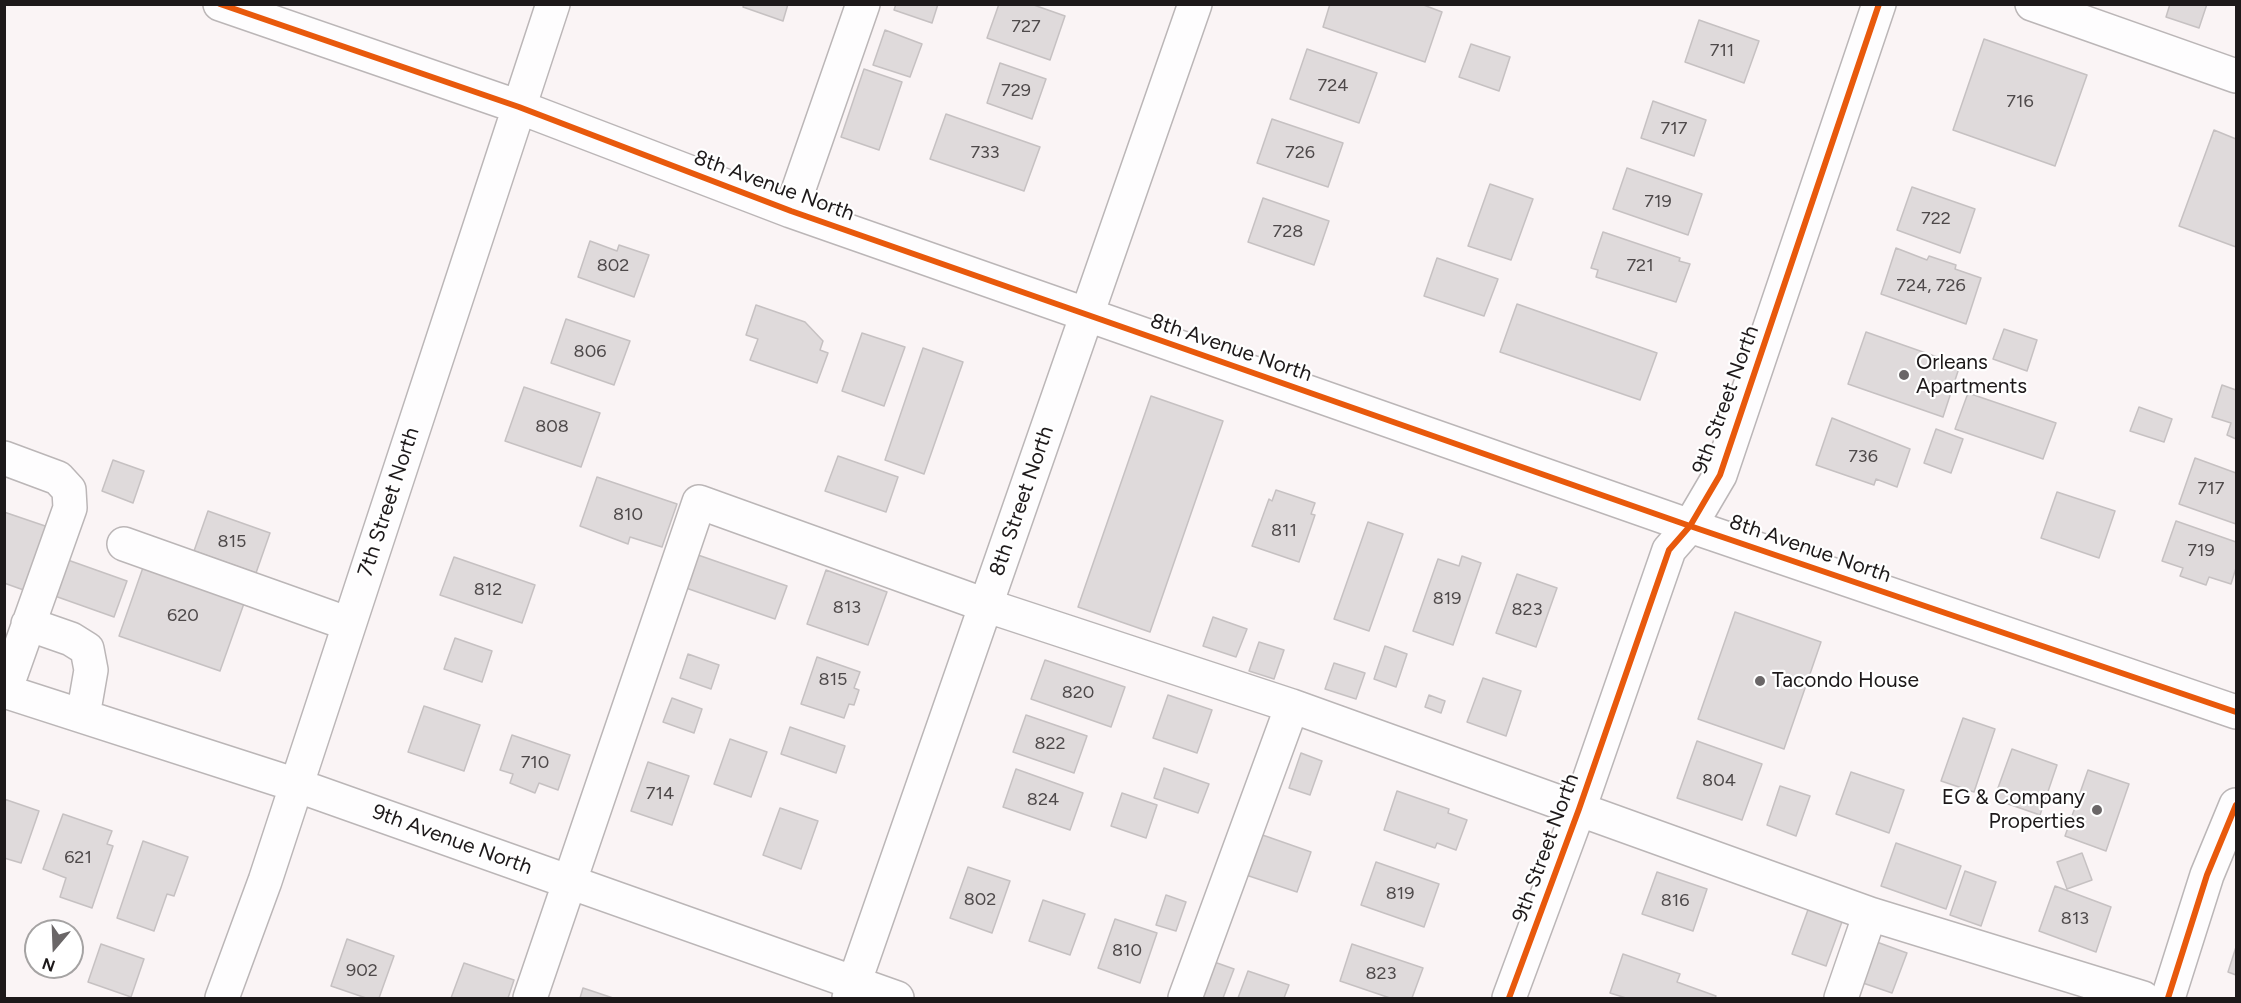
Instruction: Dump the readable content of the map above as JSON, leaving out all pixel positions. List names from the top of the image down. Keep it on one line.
{"streets":{"street":["8th Avenue North","9th Street North","8th Street North","7th Street North","9th Avenue North"]},"crossings":[["8th Avenue North","9th Street North"],["8th Avenue North","8th Street North"],["8th Avenue North","7th Street North"],["8th Street North","9th Avenue North"],["7th Street North","9th Avenue North"]],"places":["Orleans Apartments","Tacondo House","EG & Company Properties"],"house_numbers":["727","711","724","729","716","717","733","726","719","722","728","802","721","724, 726","806","808","736","717","810","811","815","719","812","819","813","823","620","815","820","822","710","804","714","824","621","819","802","816","813","810","902","823"],"north":"bottom"}
